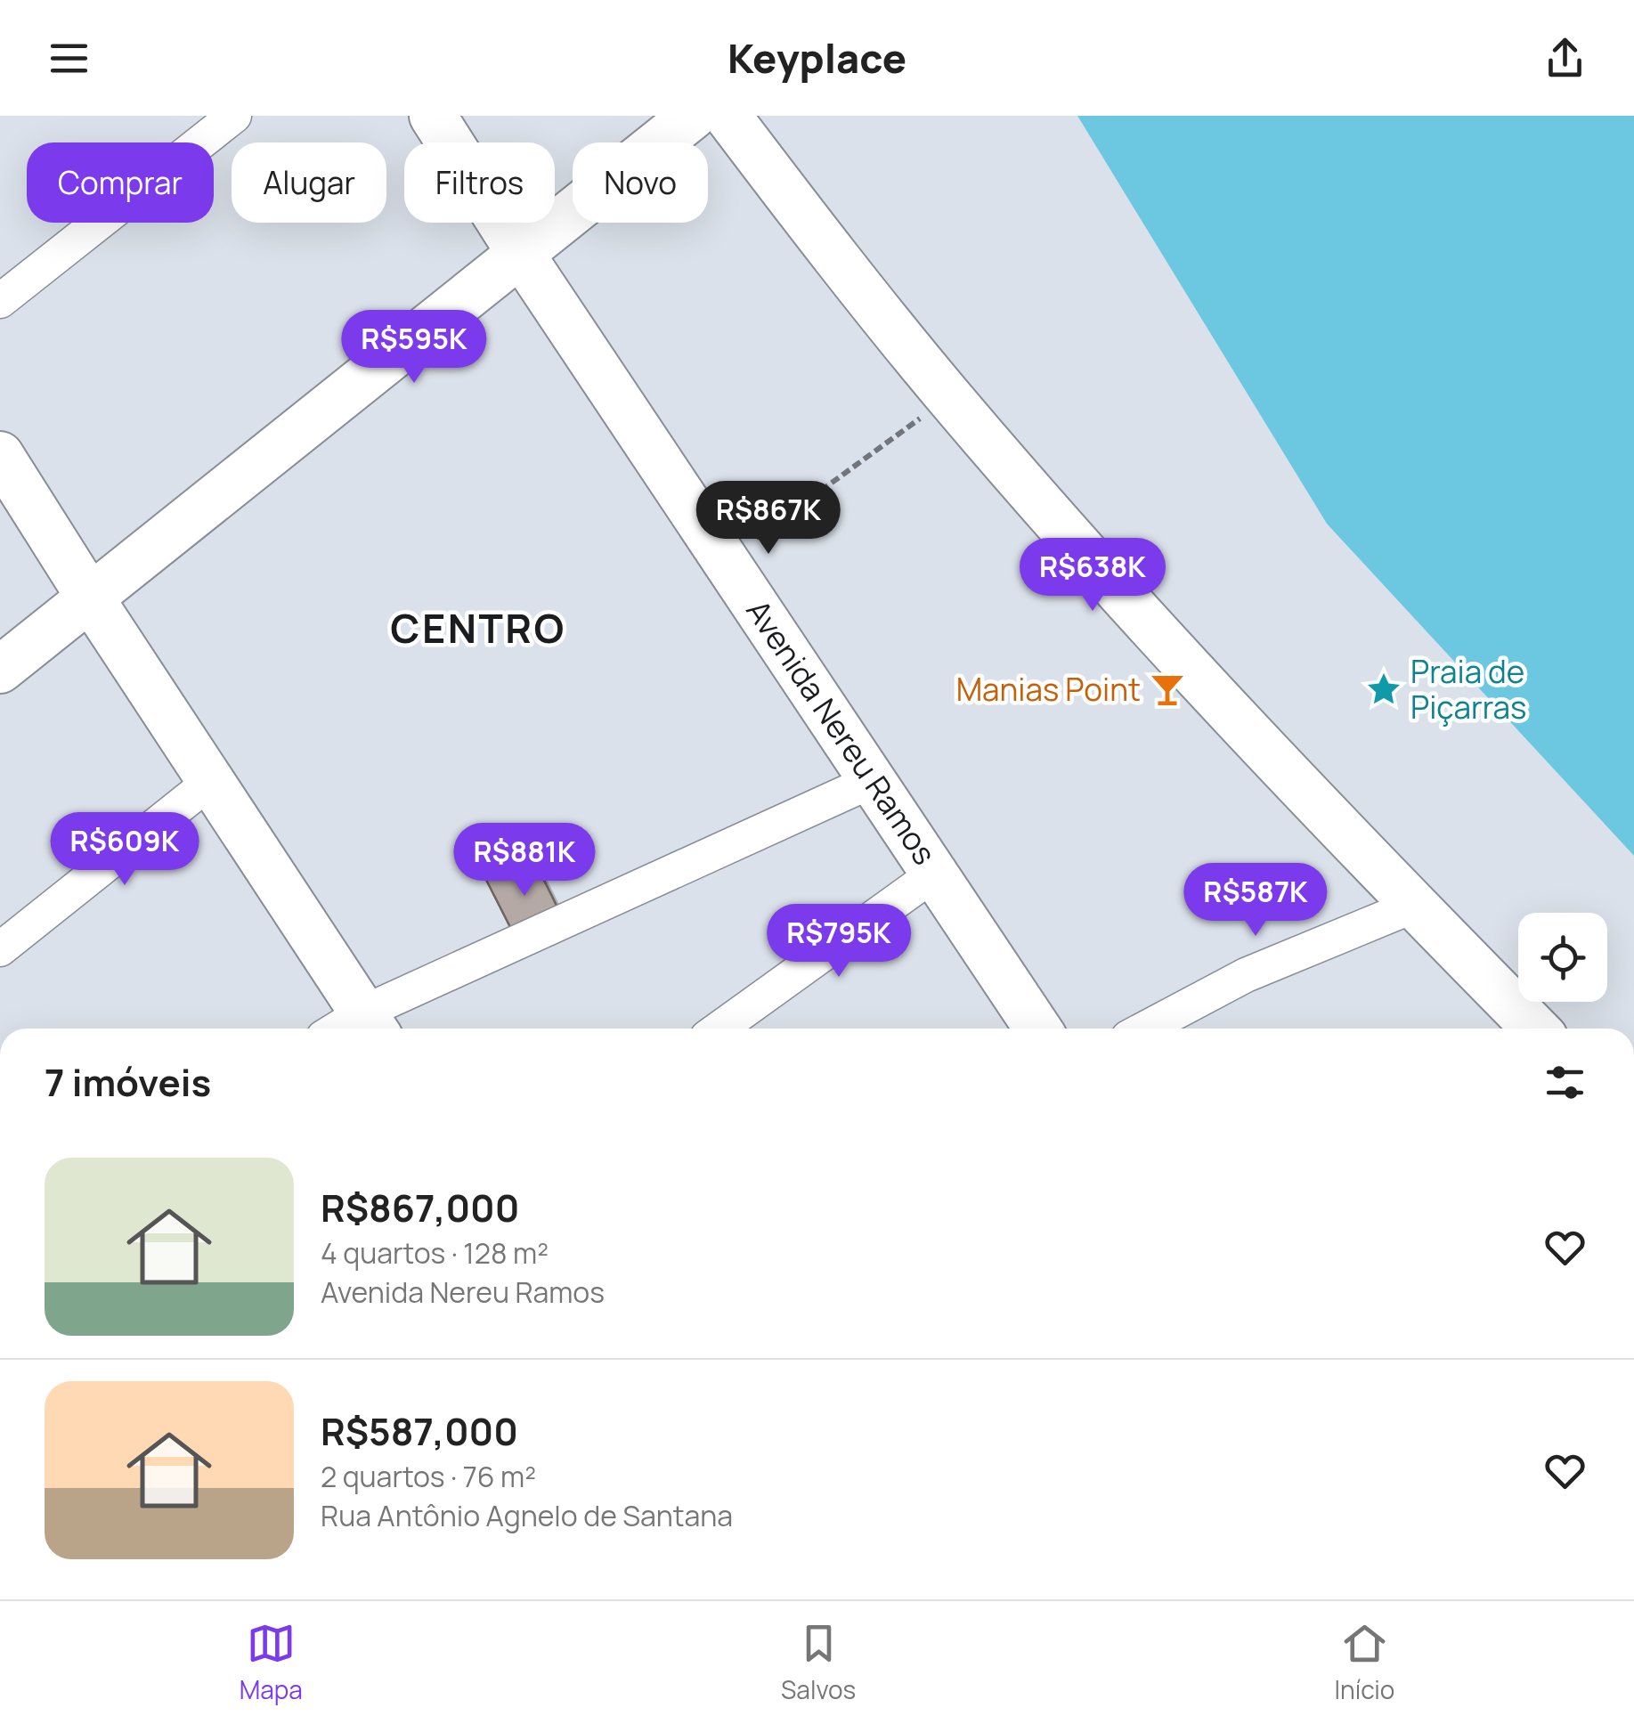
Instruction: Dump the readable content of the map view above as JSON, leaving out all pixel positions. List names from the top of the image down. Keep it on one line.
{"streets":{"street":["Avenida Nereu Ramos"]},"districts":["CENTRO"],"places":{"bar":["Manias Point"],"place":["Praia de Piçarras"]},"page":{"header":"Keyplace","chip":["Comprar","Alugar","Filtros","Novo"],"price":["R$595K","R$867K","R$638K","R$609K","R$881K","R$587K","R$795K"],"heading":"7 imóveis","list":[{"name":"R$867,000","note":"4 quartos · 128 m² · Avenida Nereu Ramos"},{"name":"R$587,000","note":"2 quartos · 76 m² · Rua Antônio Agnelo de Santana"}],"tabs":["Mapa","Salvos","Início"]}}
